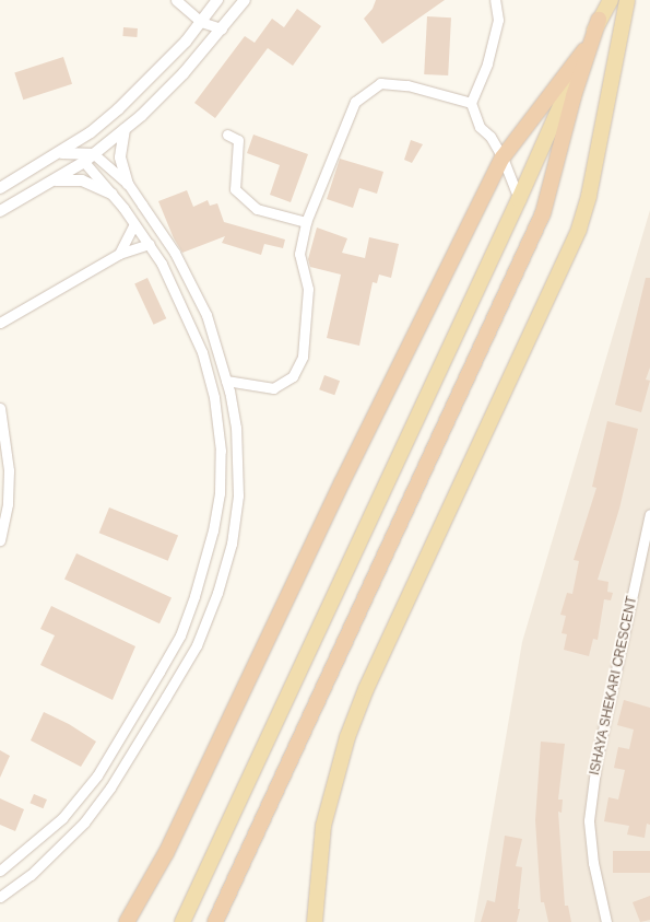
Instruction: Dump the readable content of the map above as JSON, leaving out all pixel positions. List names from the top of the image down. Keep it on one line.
{"streets":{"street":["ISHAYA SHEKARI CRESCENT"]}}
